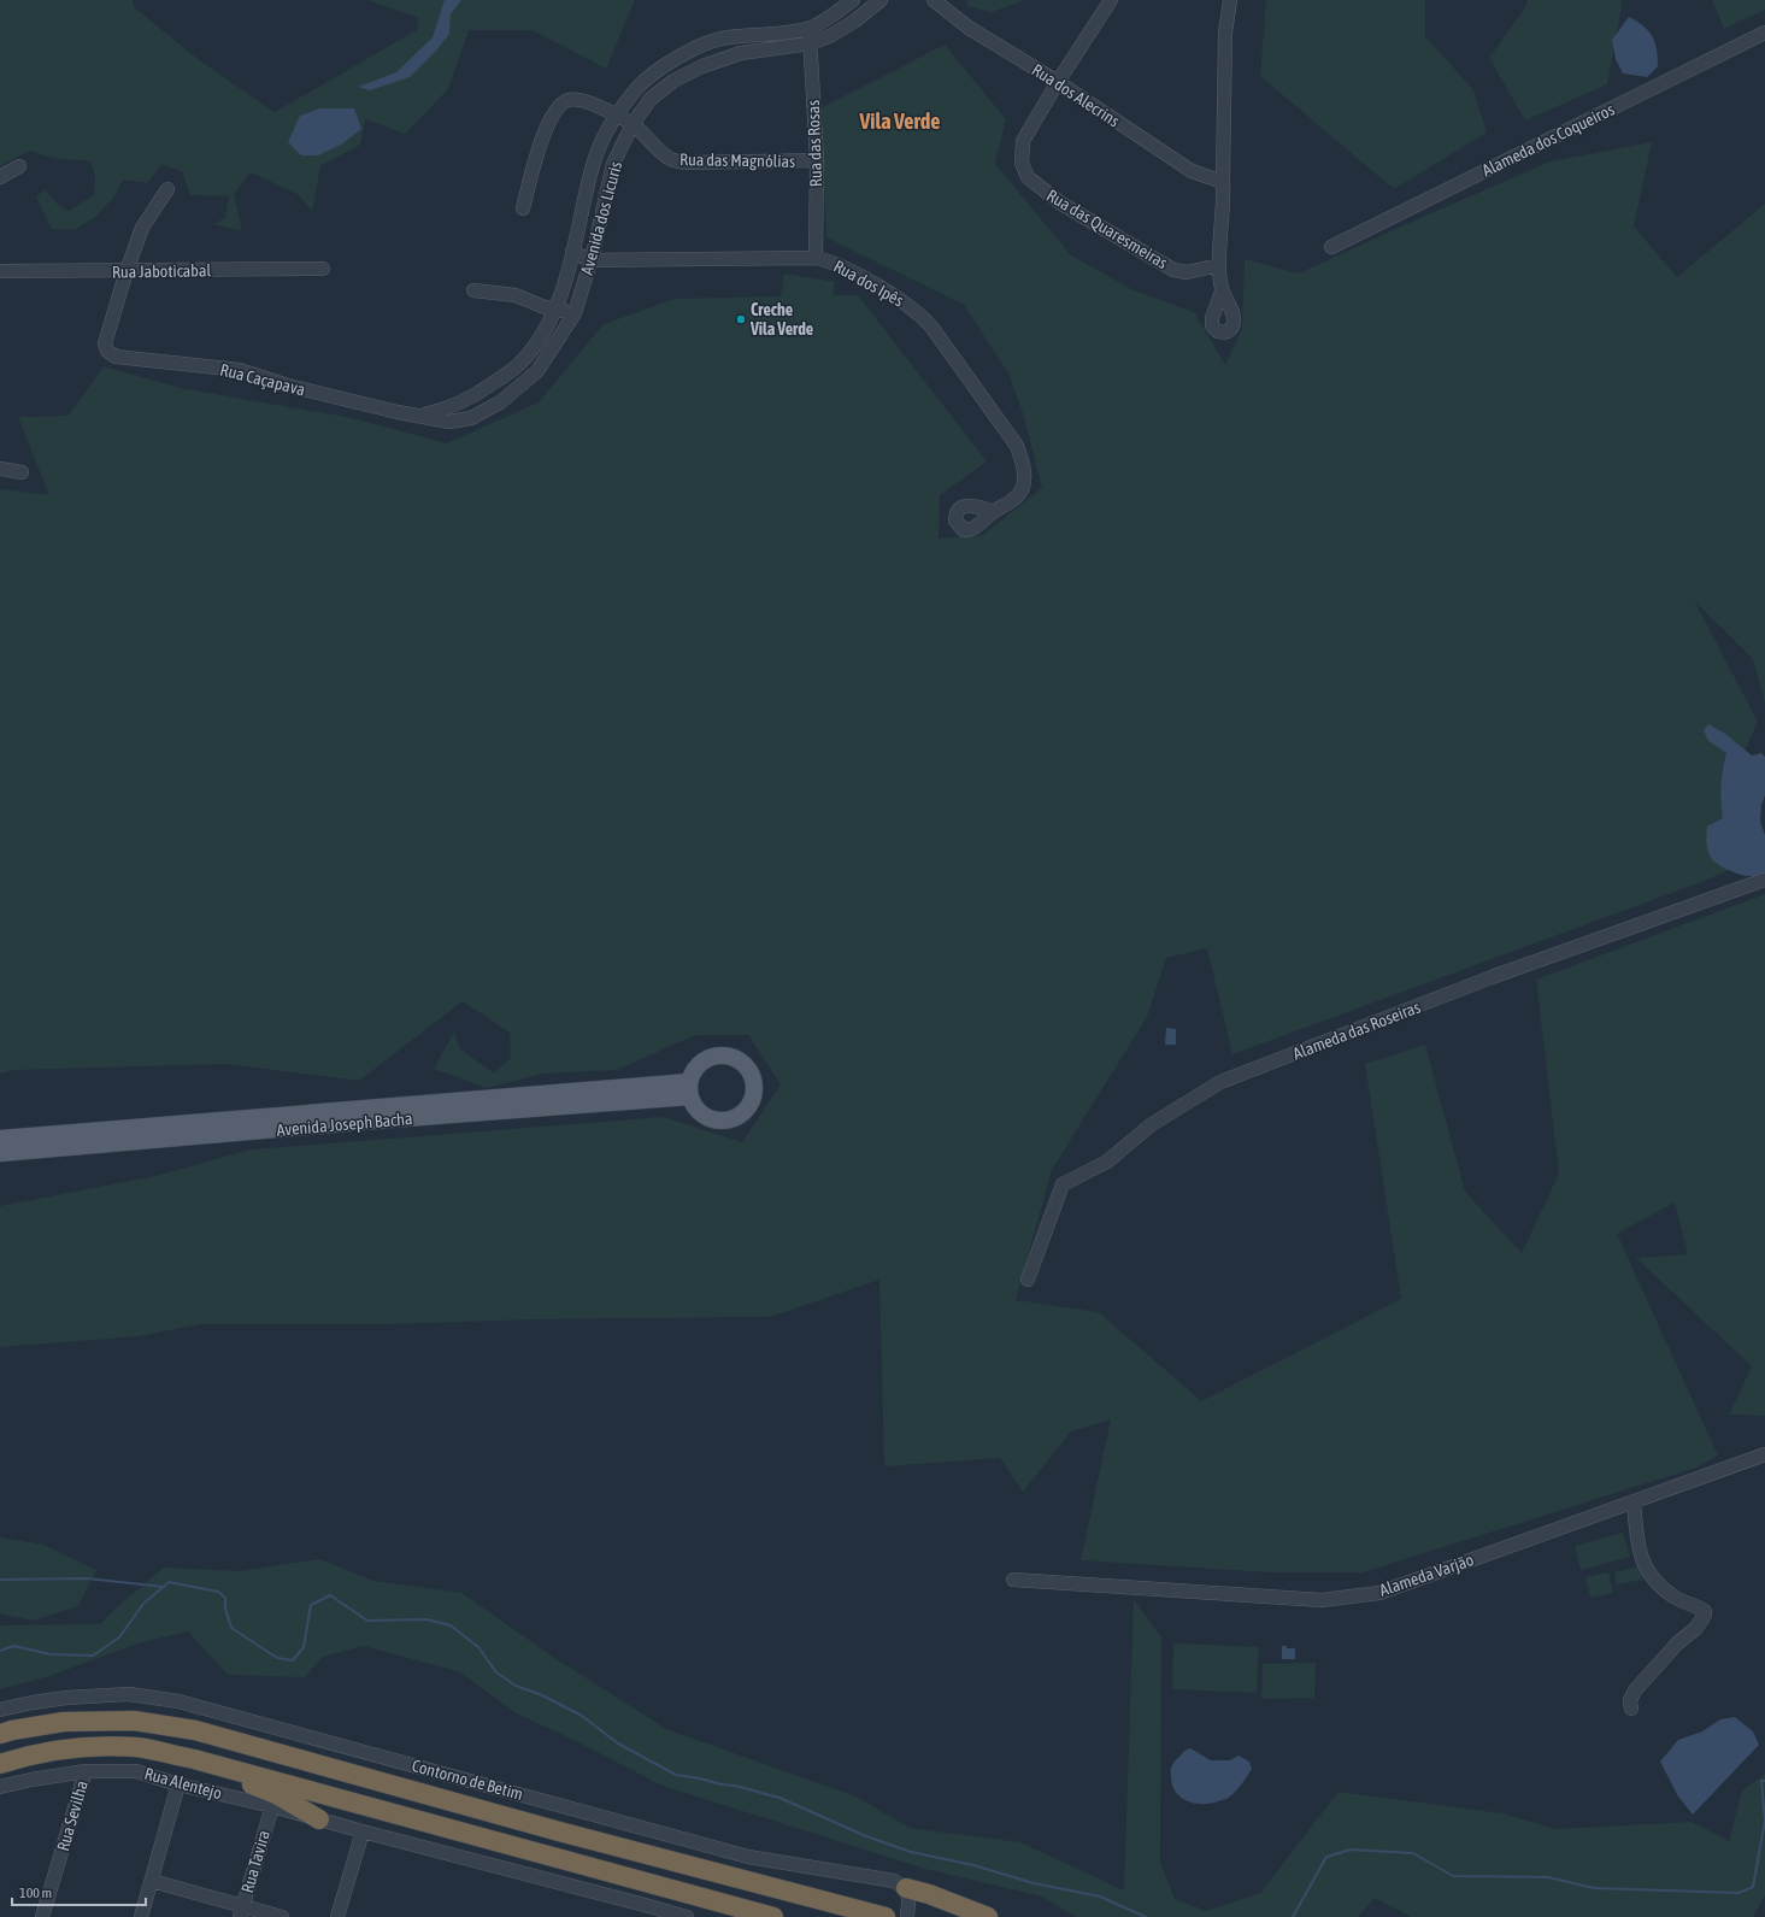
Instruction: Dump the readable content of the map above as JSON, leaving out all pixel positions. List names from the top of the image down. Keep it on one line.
{"streets":{"highway":["Contorno de Betim"],"main road":["Avenida Joseph Bacha"],"street":["Rua dos Alecrins","Alameda dos Coqueiros","Rua das Rosas","Rua das Magnólias","Avenida dos Licuris","Rua das Quaresmeiras","Rua Jaboticabal","Rua dos Ipês","Rua Caçapava","Alameda das Roseiras","Alameda Varjão","Rua Alentejo","Rua Sevilha","Rua Tavira"]},"crossings":[["Rua dos Alecrins","Rua das Quaresmeiras"],["Rua das Rosas","Rua das Magnólias"],["Rua das Rosas","Avenida dos Licuris"],["Rua das Rosas","Rua dos Ipês"],["Rua das Magnólias","Avenida dos Licuris"],["Avenida dos Licuris","Rua dos Ipês"],["Avenida dos Licuris","Rua Caçapava"],["Rua Jaboticabal","Rua Caçapava"],["Rua Alentejo","Rua Sevilha"],["Rua Alentejo","Rua Tavira"]],"districts":["Vila Verde"],"places":["Creche Vila Verde"],"scale_bar":"100 m"}
